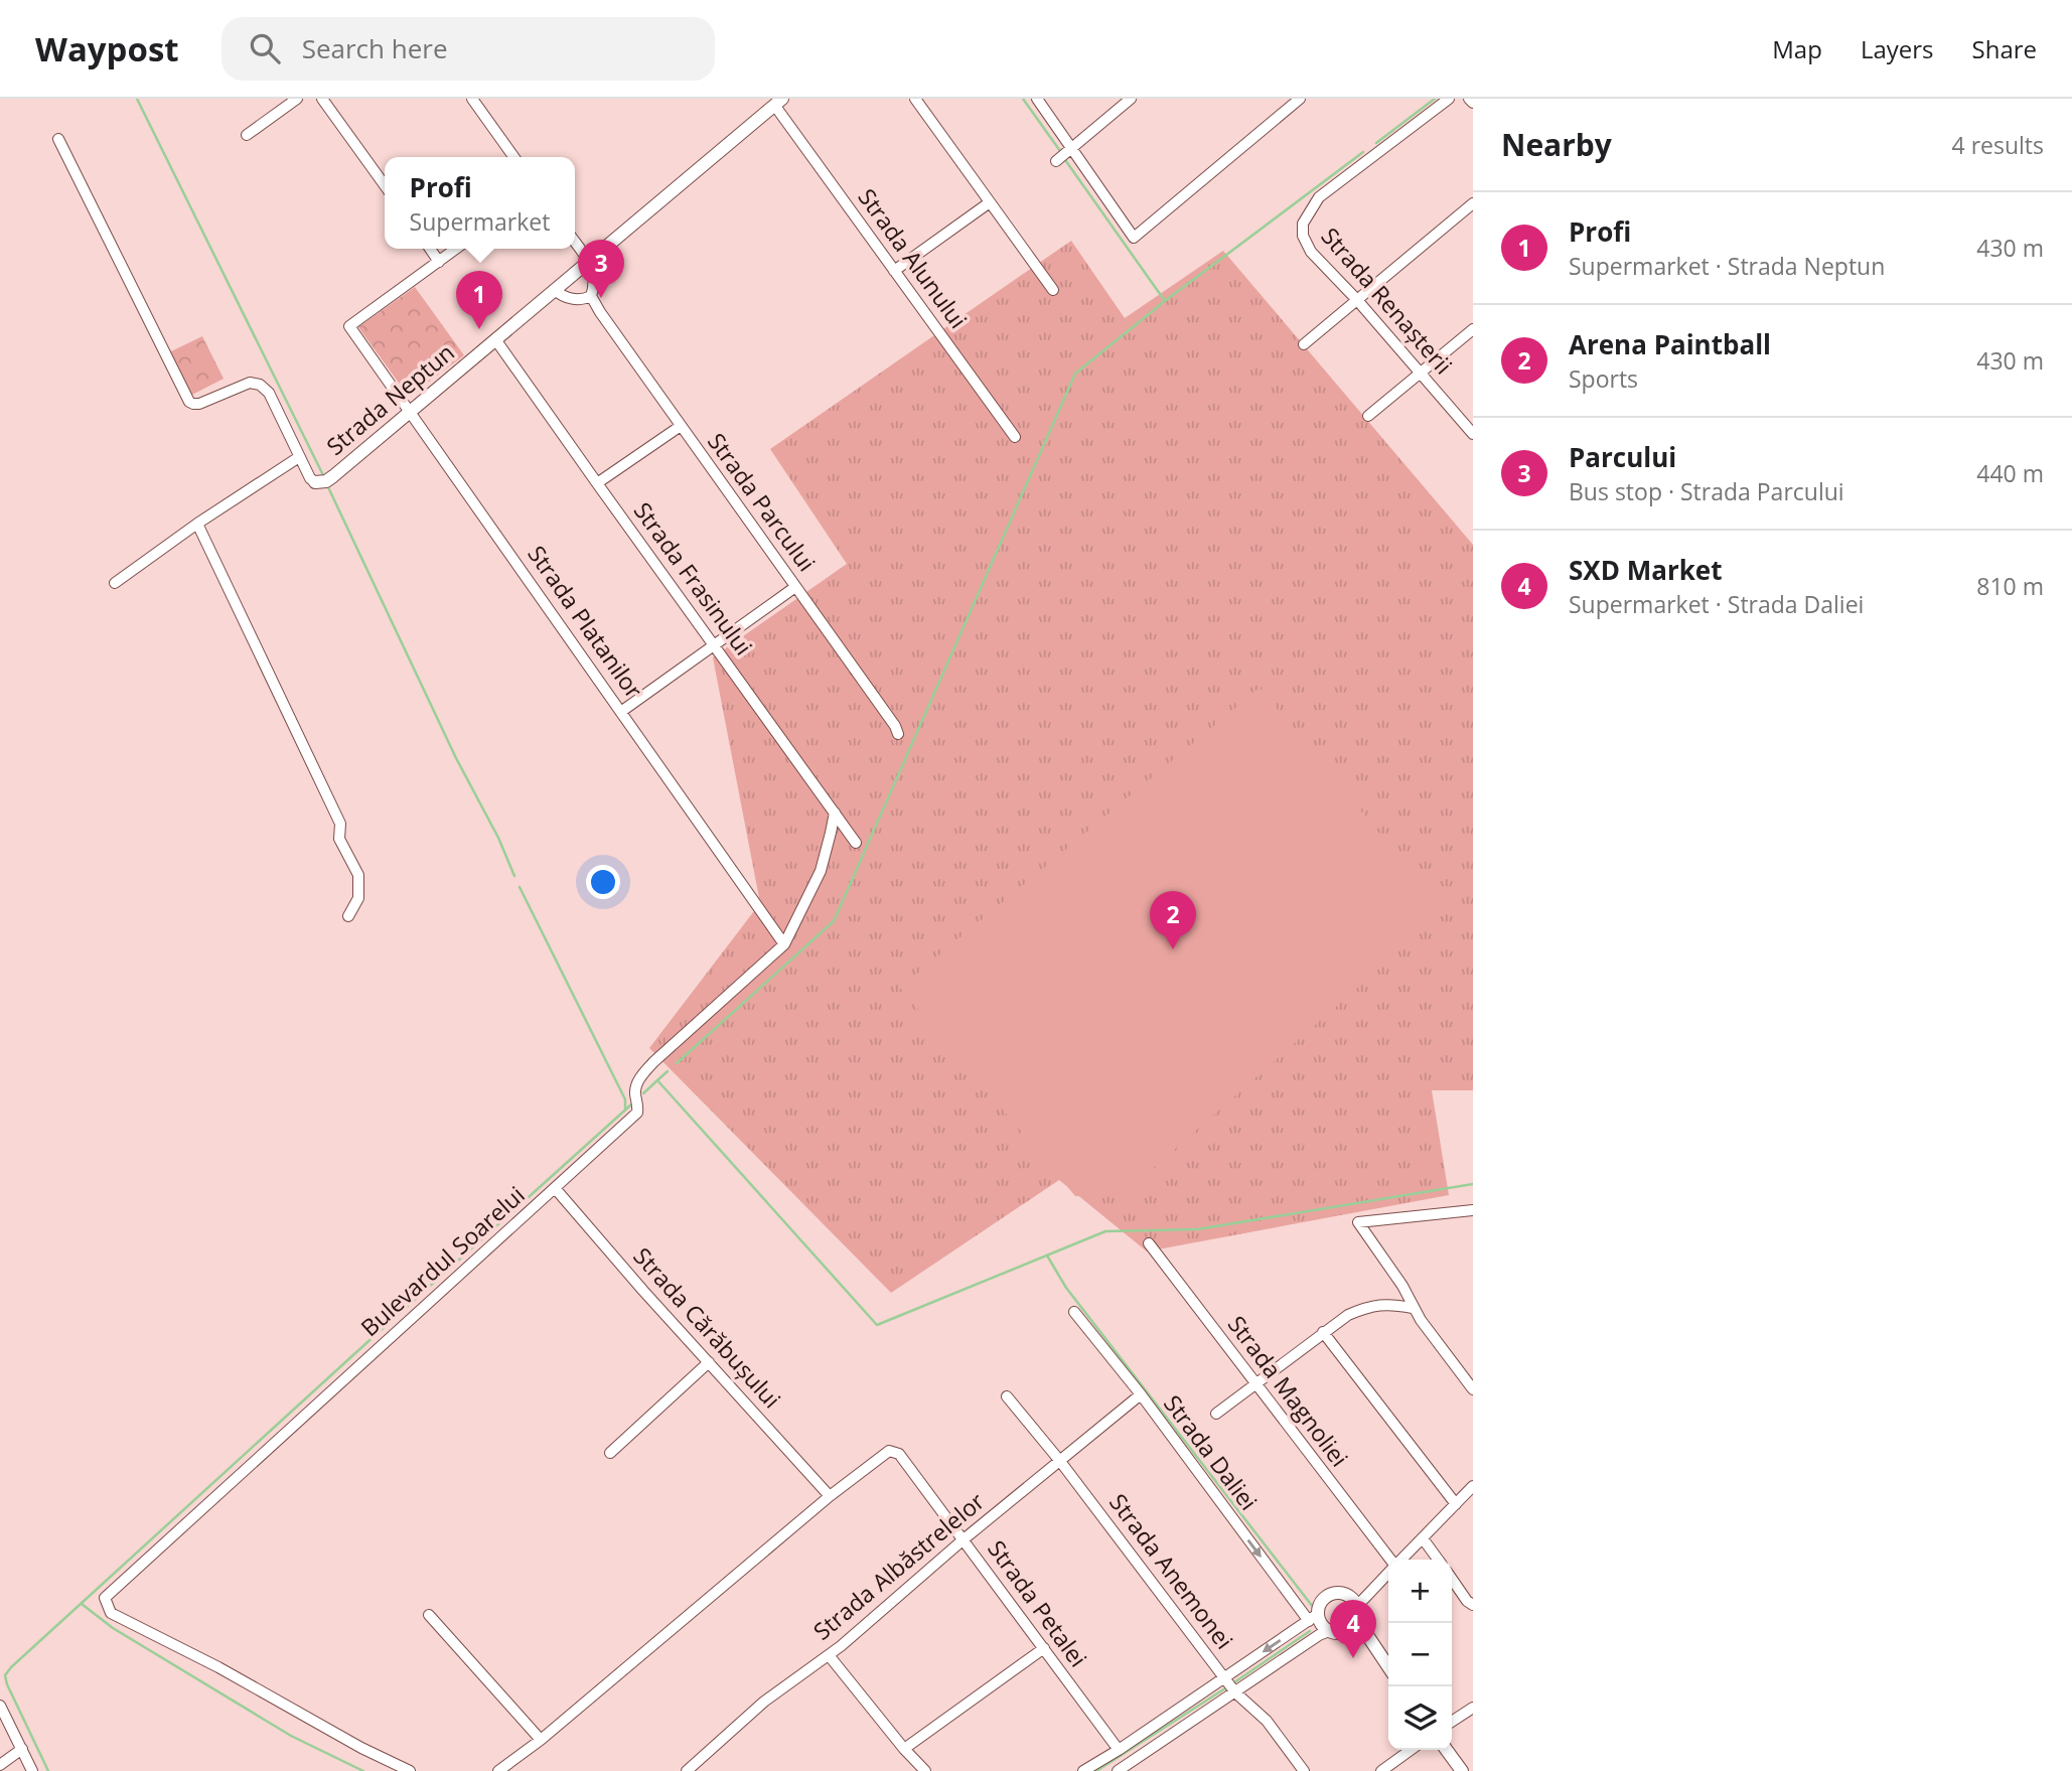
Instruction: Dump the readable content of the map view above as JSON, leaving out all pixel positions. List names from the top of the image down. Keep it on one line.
{"streets":{"street":["Strada Alunului","Strada Renașterii","Strada Neptun","Strada Parcului","Strada Frasinului","Strada Platanilor","Bulevardul Soarelui","Strada Cărăbușului","Strada Magnoliei","Strada Daliei","Strada Albăstrelelor","Strada Anemonei","Strada Petalei"]},"crossings":[["Strada Alunului","Strada Neptun"],["Strada Neptun","Strada Parcului"],["Strada Neptun","Strada Frasinului"],["Strada Neptun","Strada Platanilor"],["Strada Platanilor","Bulevardul Soarelui"],["Bulevardul Soarelui","Strada Cărăbușului"],["Strada Cărăbușului","Strada Petalei"],["Strada Daliei","Strada Albăstrelelor"],["Strada Albăstrelelor","Strada Anemonei"],["Strada Albăstrelelor","Strada Petalei"]],"one_way":["Strada Daliei"],"page":{"header":"Waypost","search":"Search here","nav":["Map","Layers","Share"],"heading":["Nearby","4 results"],"popup":["Profi","Supermarket"],"list":[{"mark":"1","name":"Profi","note":"Supermarket · Strada Neptun","value":"430 m"},{"mark":"2","name":"Arena Paintball","note":"Sports","value":"430 m"},{"mark":"3","name":"Parcului","note":"Bus stop · Strada Parcului","value":"440 m"},{"mark":"4","name":"SXD Market","note":"Supermarket · Strada Daliei","value":"810 m"}],"pins":["3","1","2","4"],"map_buttons":["+","−"]}}
